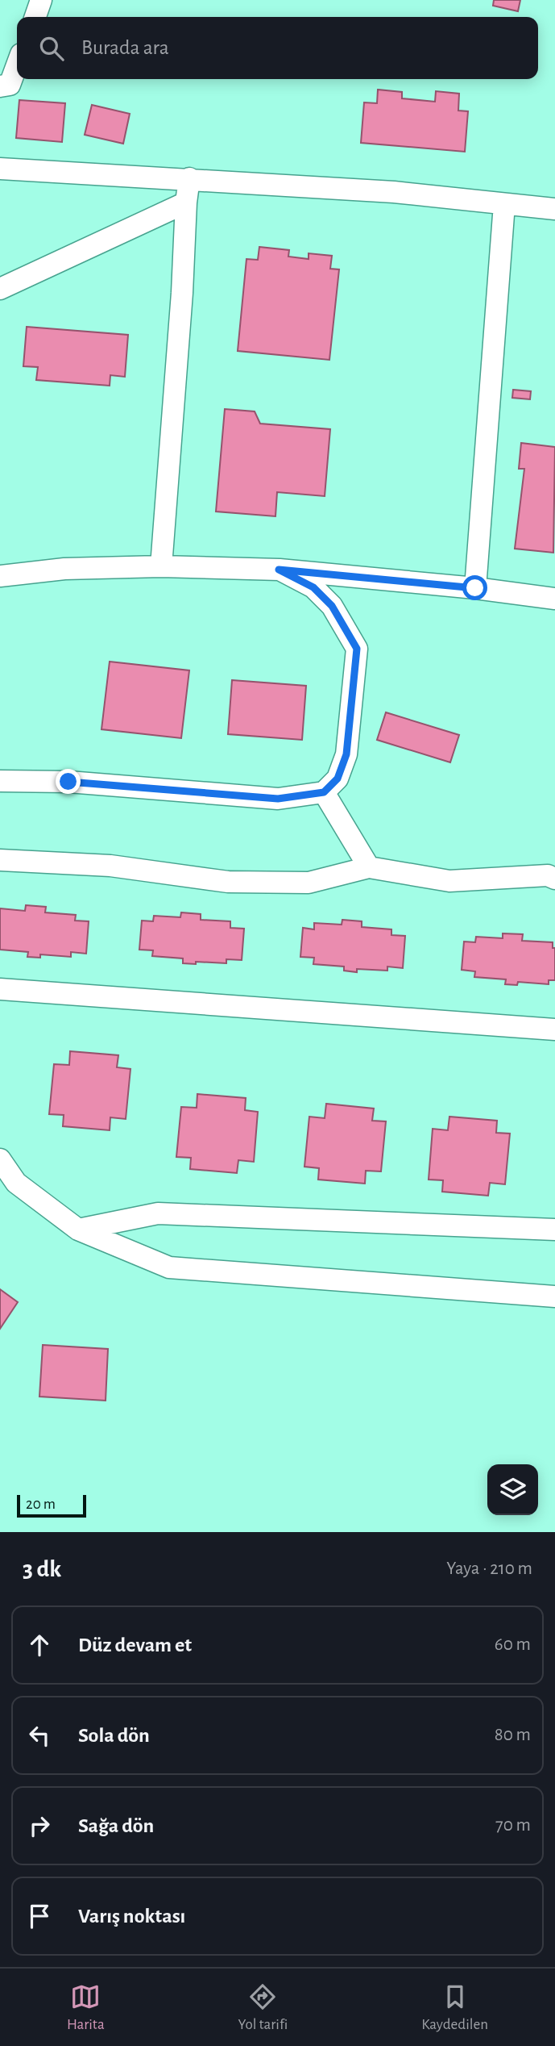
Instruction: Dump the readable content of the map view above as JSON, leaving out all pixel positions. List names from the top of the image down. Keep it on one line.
{"scale_bar":"20 m","page":{"search":"Burada ara","scale":"20 m","heading":["3 dk","Yaya · 210 m"],"list":[["Düz devam et","60 m"],["Sola dön","80 m"],["Sağa dön","70 m"],"Varış noktası"],"nav":["Harita","Yol tarifi","Kaydedilen"]}}
